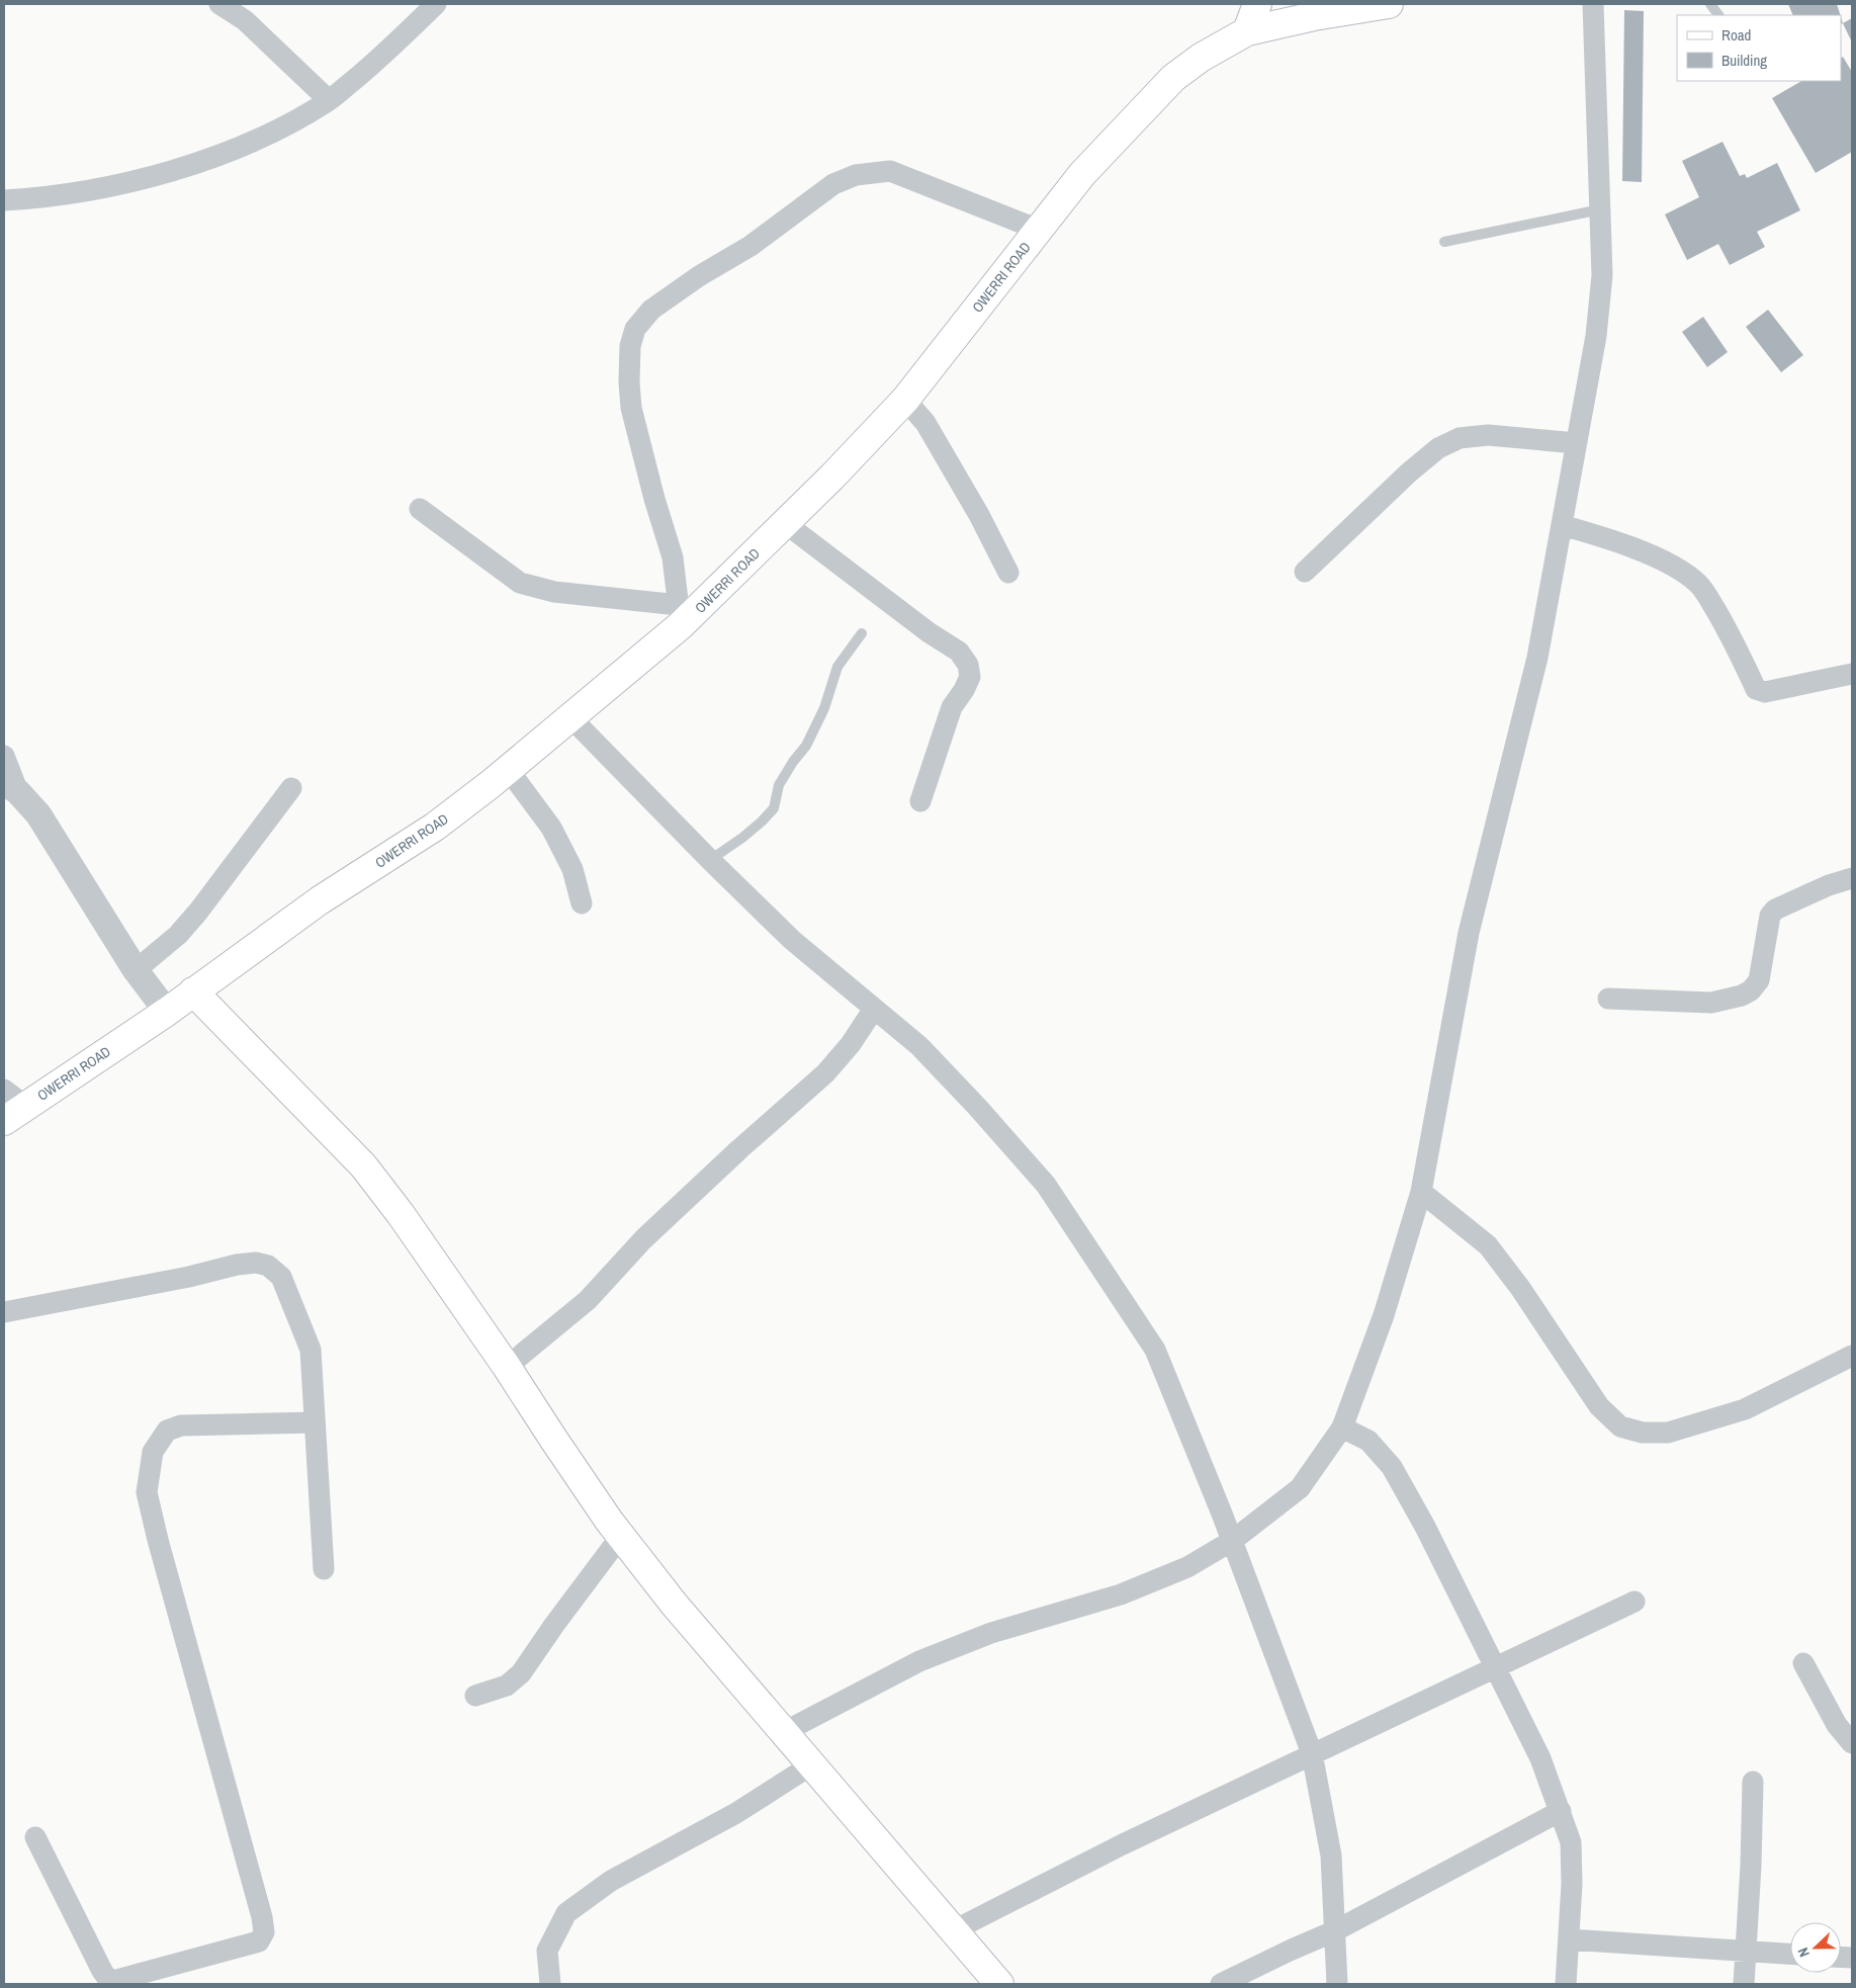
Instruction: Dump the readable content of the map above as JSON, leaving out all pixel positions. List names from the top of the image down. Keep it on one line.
{"streets":{"main road":["OWERRI ROAD"]},"legend":["Road","Building"],"north":"left"}
